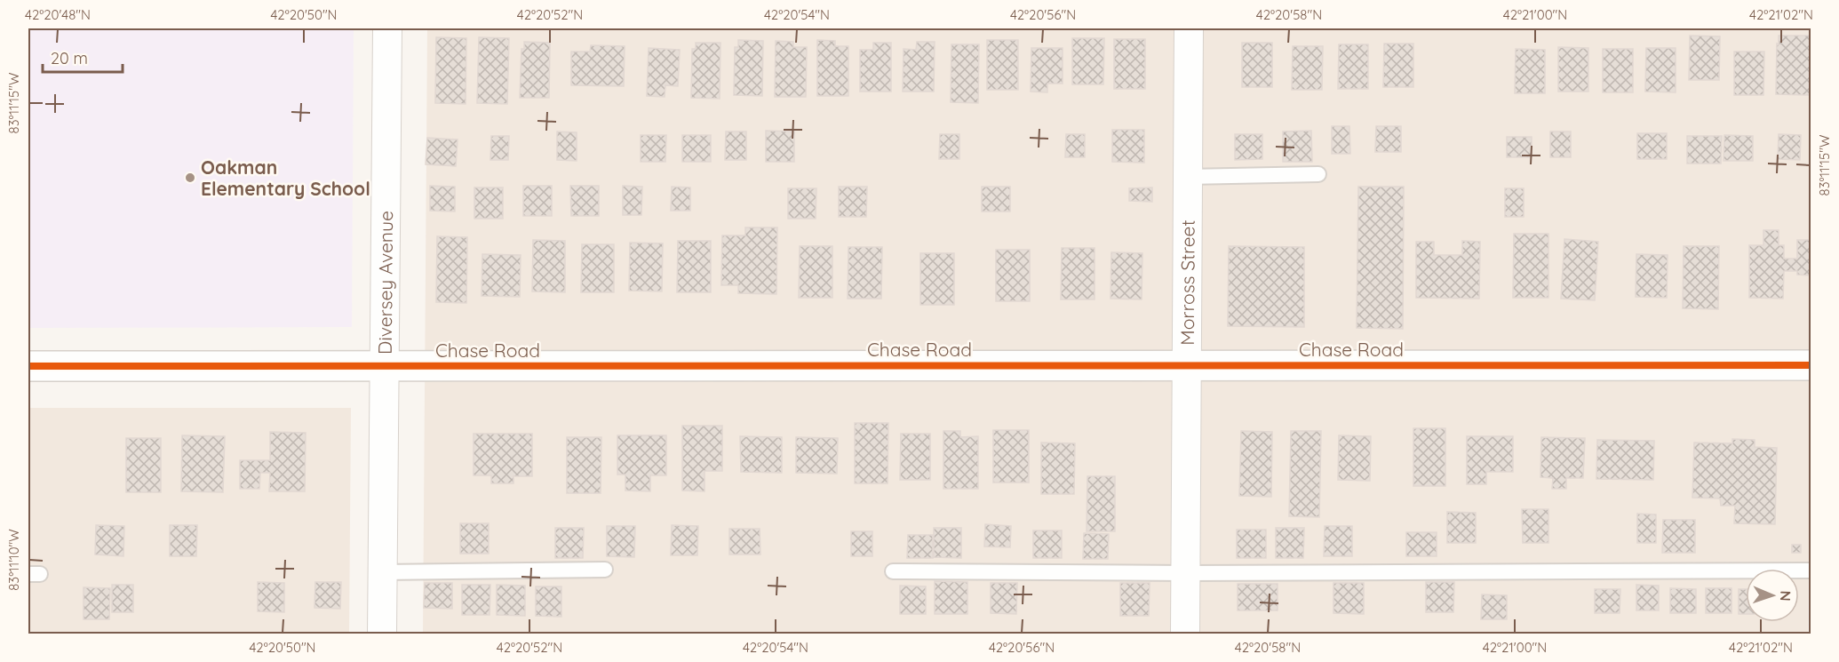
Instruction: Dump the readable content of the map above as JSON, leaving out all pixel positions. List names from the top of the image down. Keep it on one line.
{"streets":{"street":["Morross Street","Diversey Avenue","Chase Road"]},"crossings":[["Morross Street","Chase Road"],["Diversey Avenue","Chase Road"]],"places":["Oakman Elementary School"],"scale_bar":"20 m","north":"right","coordinates":["42°20'48\"N","42°20'50\"N","42°20'52\"N","42°20'54\"N","42°20'56\"N","42°20'58\"N","42°21'00\"N","42°21'02\"N","83°11'15\"W","83°11'10\"W"]}
